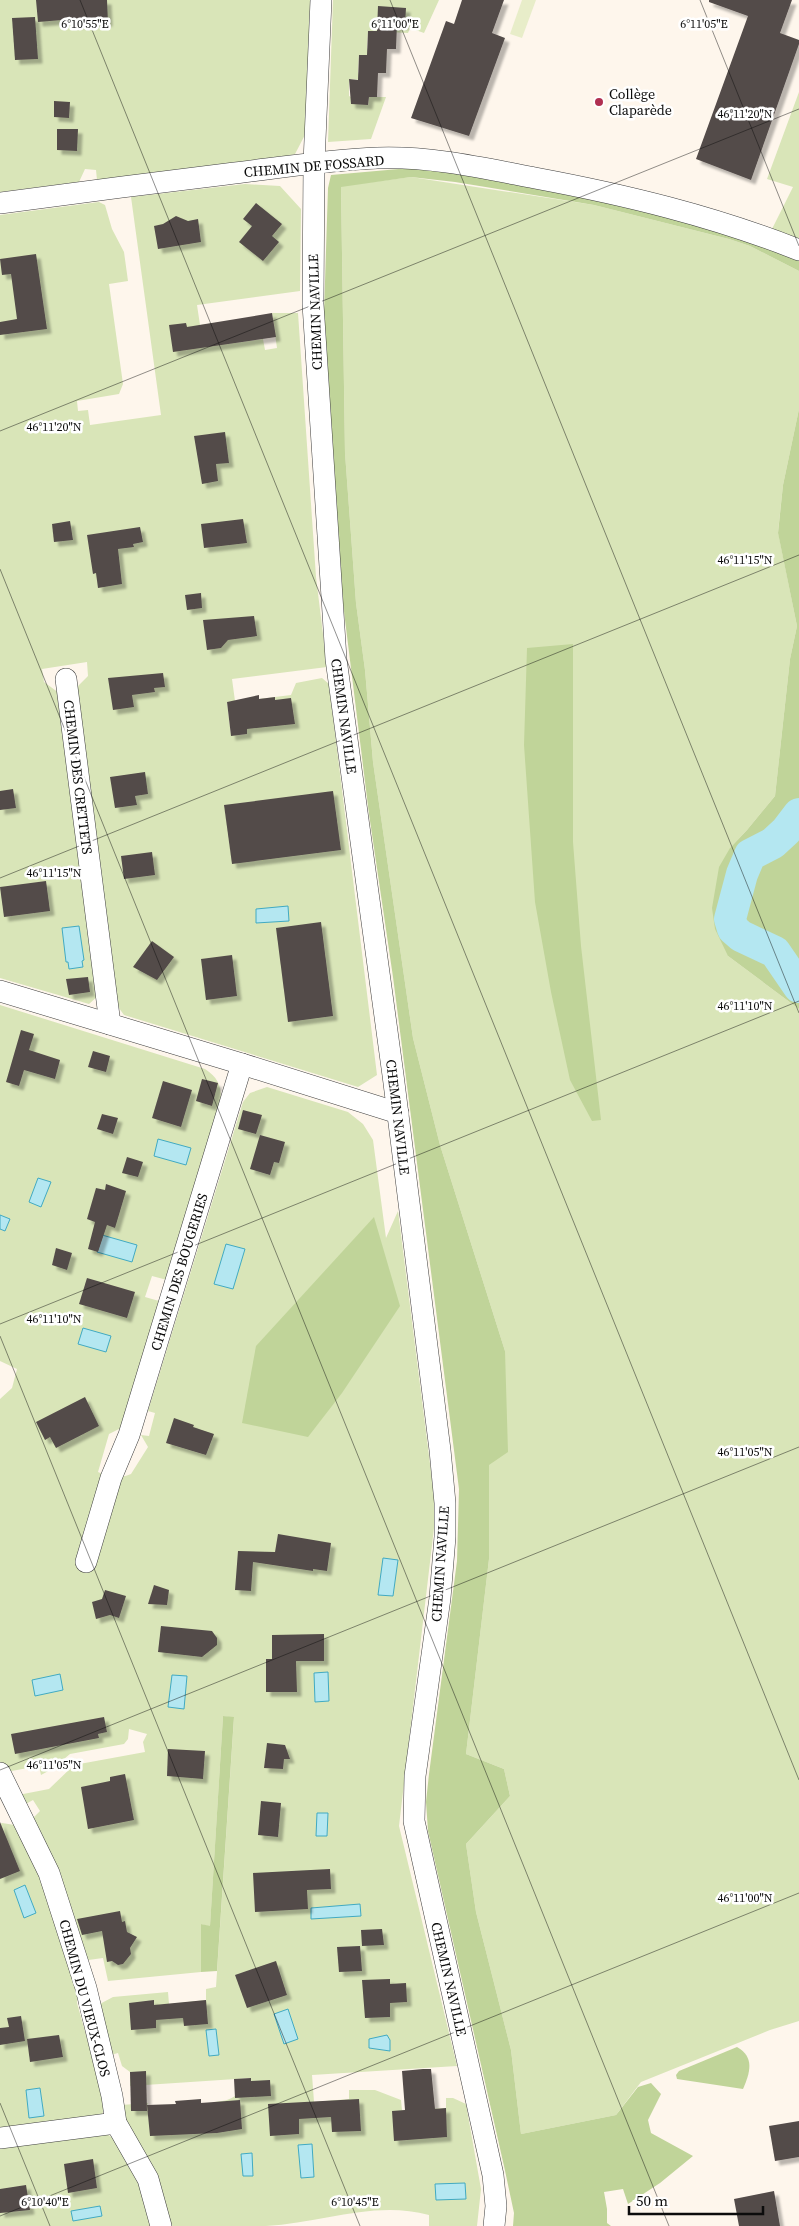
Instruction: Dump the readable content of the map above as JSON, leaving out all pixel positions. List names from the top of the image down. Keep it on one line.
{"streets":{"street":["CHEMIN DE FOSSARD","CHEMIN NAVILLE","CHEMIN DES CRETTETS","CHEMIN DES BOUGERIES","CHEMIN DU VIEUX-CLOS"]},"crossings":[["CHEMIN DE FOSSARD","CHEMIN NAVILLE"]],"places":["Collège Claparède"],"scale_bar":"50 m","coordinates":["6°10'55\"E","6°11'00\"E","6°11'05\"E","46°11'20\"N","46°11'15\"N","46°11'10\"N","46°11'05\"N","46°11'00\"N","6°10'40\"E","6°10'45\"E"]}
